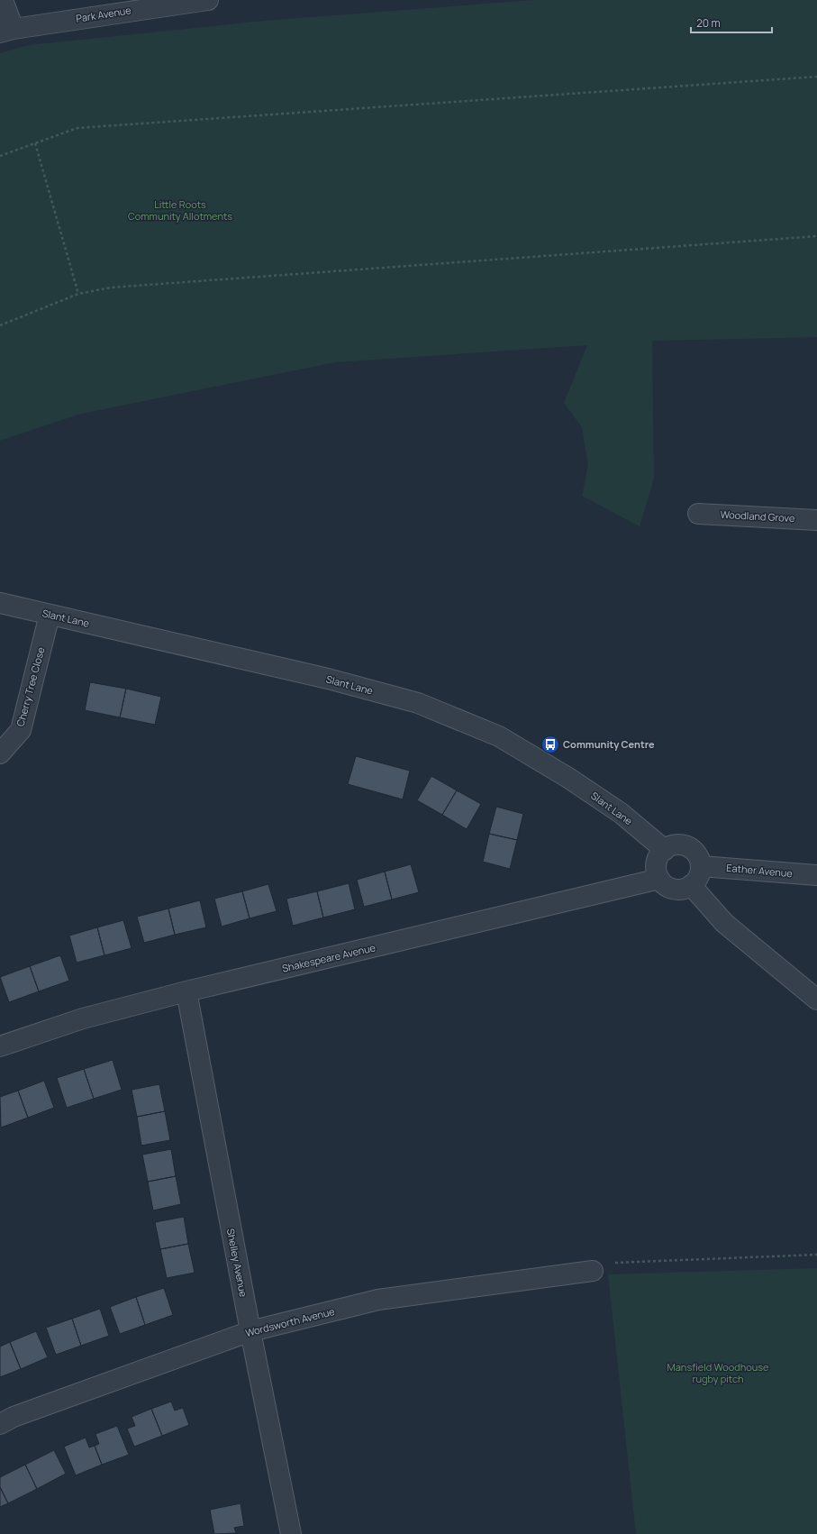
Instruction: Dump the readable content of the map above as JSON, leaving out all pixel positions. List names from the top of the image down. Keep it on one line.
{"streets":{"street":["Park Avenue","Woodland Grove","Slant Lane","Cherry Tree Close","Eather Avenue","Shakespeare Avenue","Shelley Avenue","Wordsworth Avenue"]},"crossings":[["Slant Lane","Cherry Tree Close"],["Slant Lane","Eather Avenue"],["Slant Lane","Shakespeare Avenue"],["Eather Avenue","Shakespeare Avenue"],["Shakespeare Avenue","Shelley Avenue"],["Shelley Avenue","Wordsworth Avenue"]],"parks":["Little Roots Community Allotments","Mansfield Woodhouse rugby pitch"],"places":{"bus stop":["Community Centre"]},"scale_bar":"20 m"}
